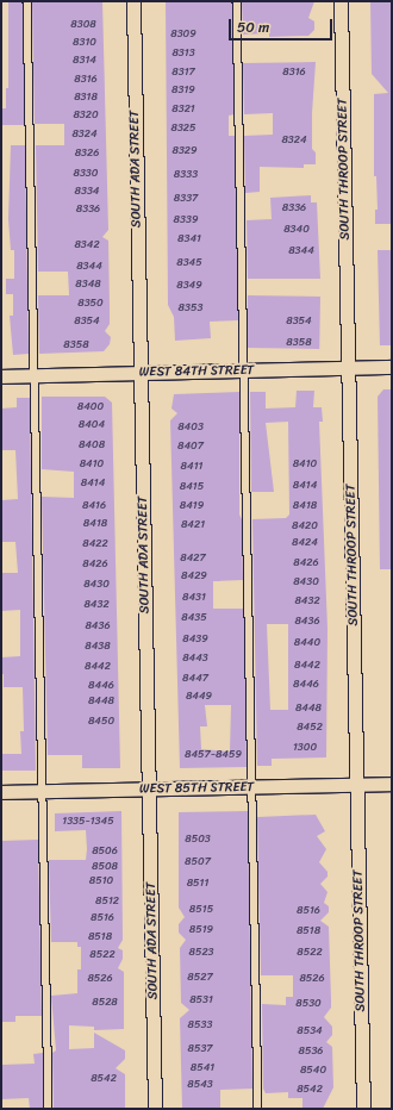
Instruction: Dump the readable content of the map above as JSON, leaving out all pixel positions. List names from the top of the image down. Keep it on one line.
{"streets":{"street":["SOUTH ADA STREET","SOUTH THROOP STREET","WEST 84TH STREET","WEST 85TH STREET"]},"crossings":[["SOUTH ADA STREET","WEST 84TH STREET"],["SOUTH ADA STREET","WEST 85TH STREET"],["SOUTH THROOP STREET","WEST 84TH STREET"],["SOUTH THROOP STREET","WEST 85TH STREET"]],"house_numbers":["8308","8309","8310","8313","8314","8317","8316","8316","8319","8318","8321","8320","8325","8324","8324","8329","8326","8330","8333","8334","8337","8336","8336","8339","8340","8341","8342","8344","8345","8344","8348","8349","8350","8353","8354","8354","8358","8358","8400","8404","8403","8408","8407","8410","8410","8411","8414","8414","8415","8416","8419","8418","8418","8421","8420","8424","8422","8427","8426","8426","8429","8430","8430","8431","8432","8432","8435","8436","8436","8439","8440","8438","8443","8442","8442","8447","8446","8446","8449","8448","8448","8450","8452","1300","8457-8459","1335-1345","8503","8506","8507","8508","8510","8511","8512","8515","8516","8516","8519","8518","8518","8523","8522","8522","8527","8526","8526","8531","8528","8530","8533","8534","8537","8536","8541","8540","8542","8543","8542"],"scale_bar":"50 m"}
